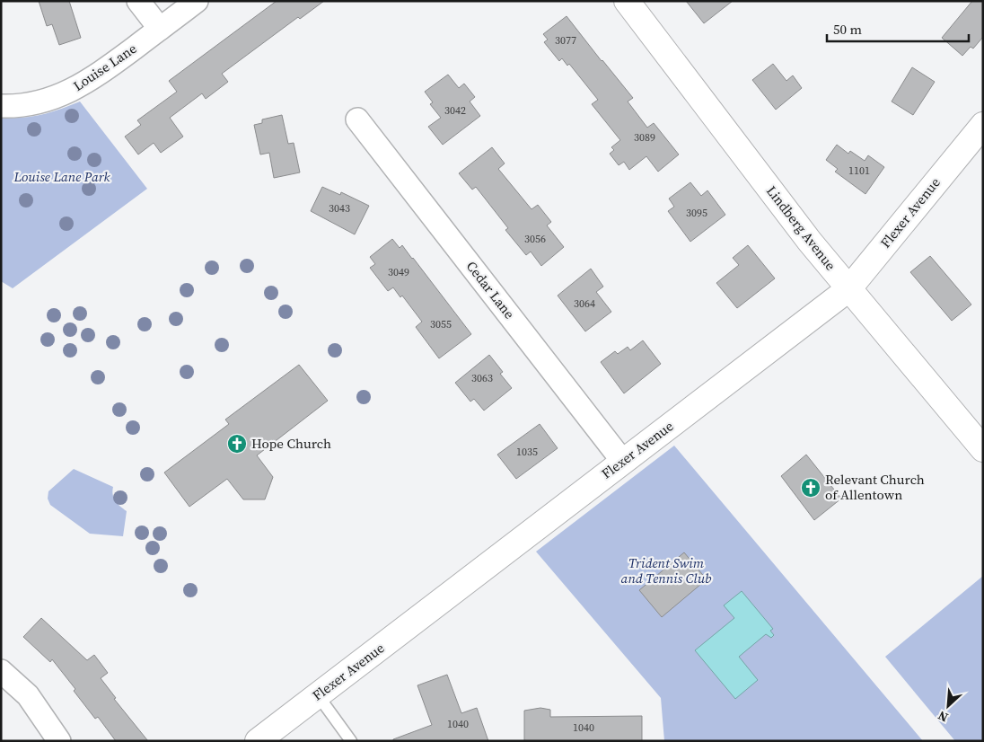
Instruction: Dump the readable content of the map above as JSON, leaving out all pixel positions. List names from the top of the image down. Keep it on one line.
{"streets":{"street":["Louise Lane","Flexer Avenue","Lindberg Avenue","Cedar Lane"]},"crossings":[["Flexer Avenue","Lindberg Avenue"],["Flexer Avenue","Cedar Lane"]],"parks":["Louise Lane Park","Trident Swim and Tennis Club"],"places":{"church":["Hope Church","Relevant Church of Allentown"]},"house_numbers":["3077","3042","3089","1101","3043","3095","3056","3049","3064","3055","3063","1035","1040","1040"],"scale_bar":"50 m","north":"bottom left"}
